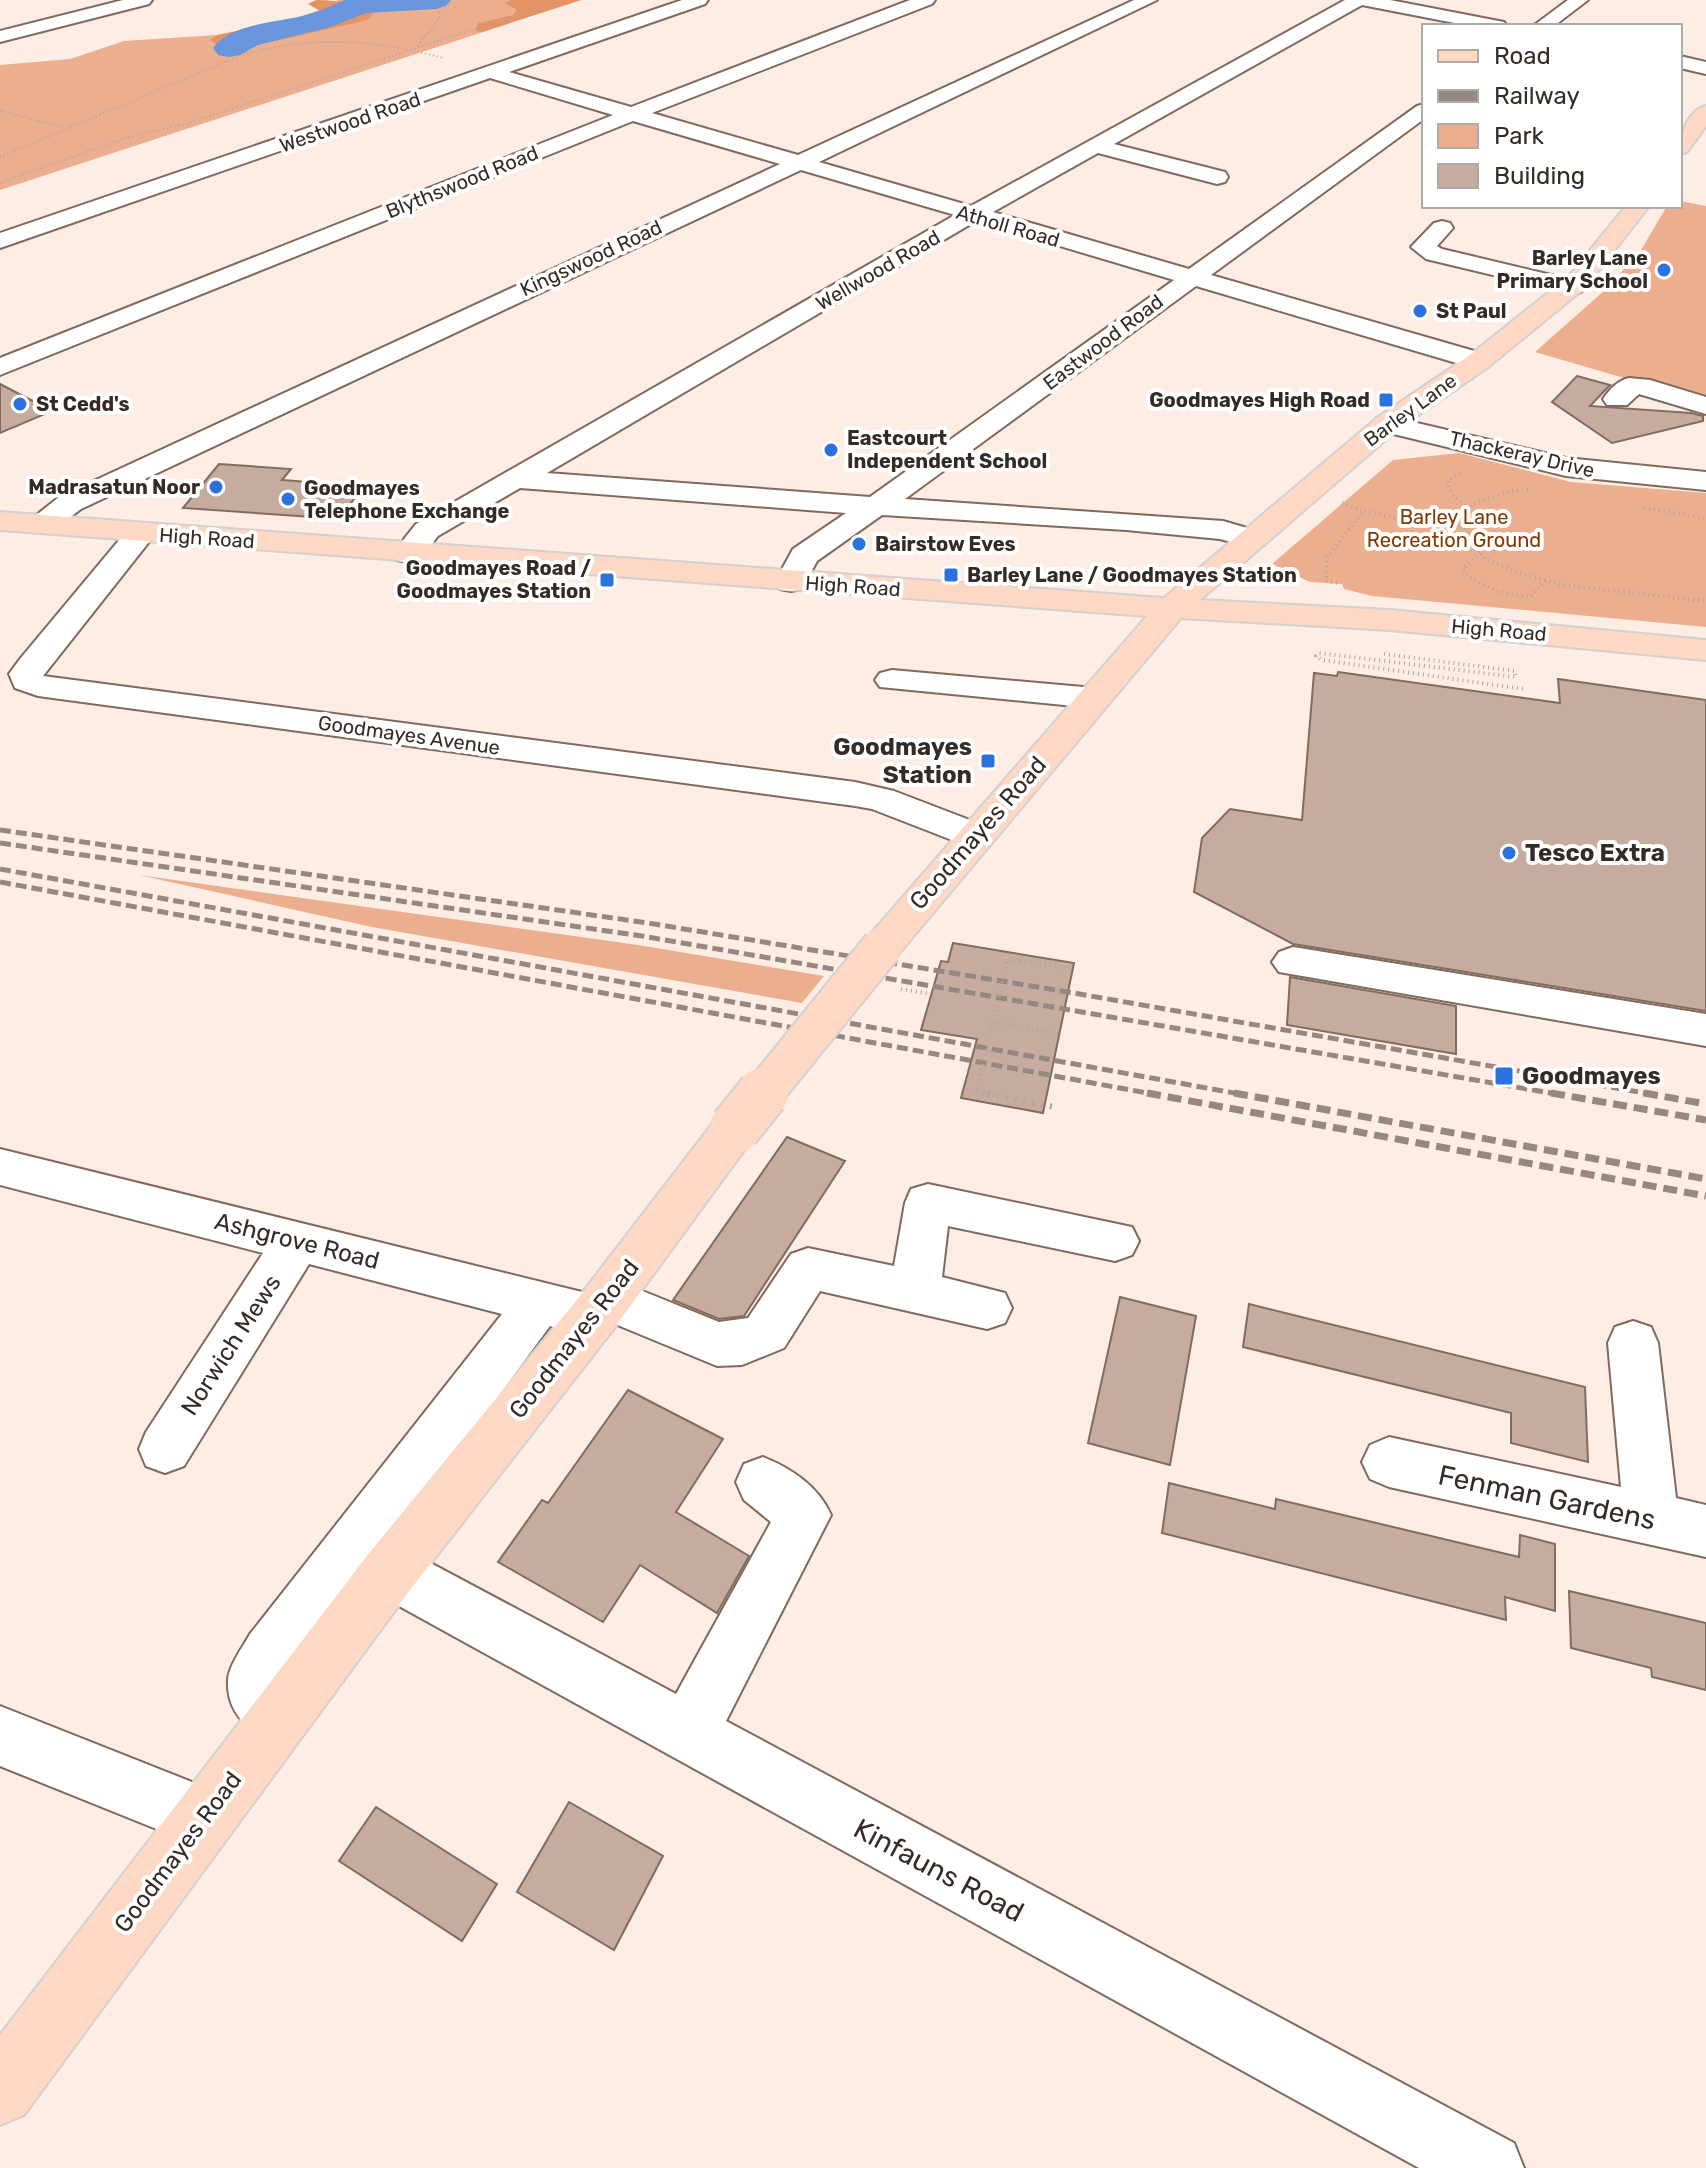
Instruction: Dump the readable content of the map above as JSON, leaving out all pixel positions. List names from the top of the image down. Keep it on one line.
{"streets":{"main road":["Barley Lane","High Road","Goodmayes Road"],"street":["Westwood Road","Blythswood Road","Atholl Road","Kingswood Road","Wellwood Road","Eastwood Road","Thackeray Drive","Goodmayes Avenue","Ashgrove Road","Norwich Mews","Fenman Gardens","Kinfauns Road"]},"crossings":[["Westwood Road","Atholl Road"],["Blythswood Road","Atholl Road"],["Atholl Road","Kingswood Road"],["Atholl Road","Wellwood Road"],["Atholl Road","Eastwood Road"],["Atholl Road","Barley Lane"],["Kingswood Road","High Road"],["Wellwood Road","High Road"],["Eastwood Road","High Road"],["Barley Lane","Thackeray Drive"],["Barley Lane","High Road"],["Barley Lane","Goodmayes Road"],["High Road","Goodmayes Avenue"],["High Road","Goodmayes Road"],["Goodmayes Avenue","Goodmayes Road"],["Goodmayes Road","Ashgrove Road"],["Goodmayes Road","Kinfauns Road"],["Ashgrove Road","Norwich Mews"]],"parks":["Barley Lane Recreation Ground"],"places":{"other":["Barley Lane Primary School","St Paul","St Cedd's","Eastcourt Independent School","Madrasatun Noor","Goodmayes Telephone Exchange","Bairstow Eves","Tesco Extra"],"transit":["Goodmayes High Road","Barley Lane / Goodmayes Station","Goodmayes Road / Goodmayes Station","Goodmayes Station","Goodmayes"]},"legend":["Road","Railway","Park","Building"]}
